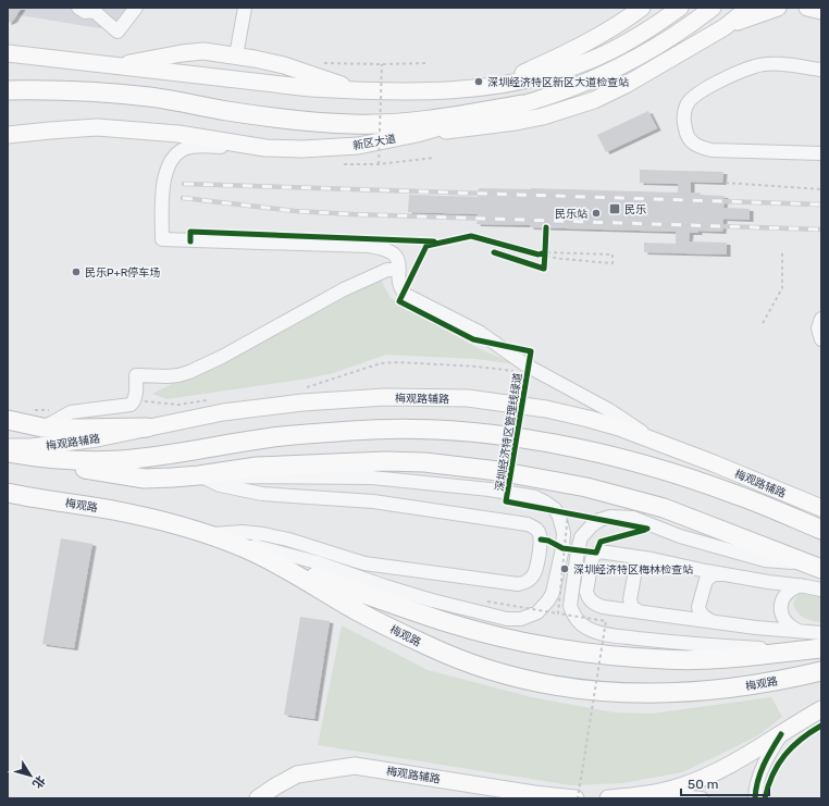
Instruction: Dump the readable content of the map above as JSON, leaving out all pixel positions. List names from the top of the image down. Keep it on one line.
{"streets":{"highway":["梅观路"],"main road":["新区大道","梅观路辅路"],"cycle path":["深圳经济特区管理线绿道"]},"places":{"other":["深圳经济特区新区大道检查站","民乐站","民乐P+R停车场","深圳经济特区梅林检查站"],"transit":["民乐"]},"scale_bar":"50 m","north":"bottom right"}
